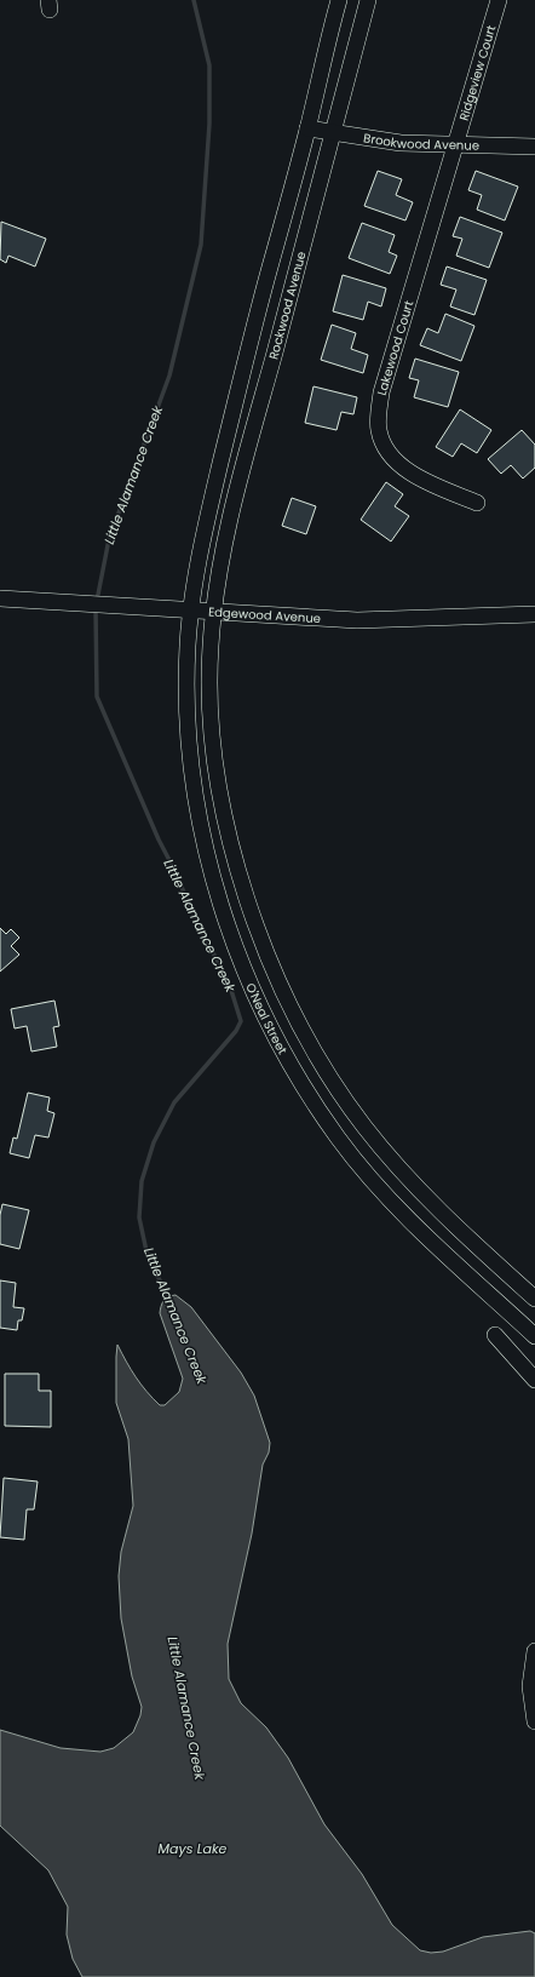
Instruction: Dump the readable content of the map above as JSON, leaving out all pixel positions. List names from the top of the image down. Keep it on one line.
{"streets":{"street":["Ridgeview Court","Brookwood Avenue","Rockwood Avenue","Lakewood Court","Edgewood Avenue","O'Neal Street"]},"crossings":[["Ridgeview Court","Brookwood Avenue"],["Ridgeview Court","Lakewood Court"],["Brookwood Avenue","Rockwood Avenue"],["Brookwood Avenue","Lakewood Court"],["Rockwood Avenue","Edgewood Avenue"],["Edgewood Avenue","O'Neal Street"]],"water":["Little Alamance Creek","Mays Lake"]}
